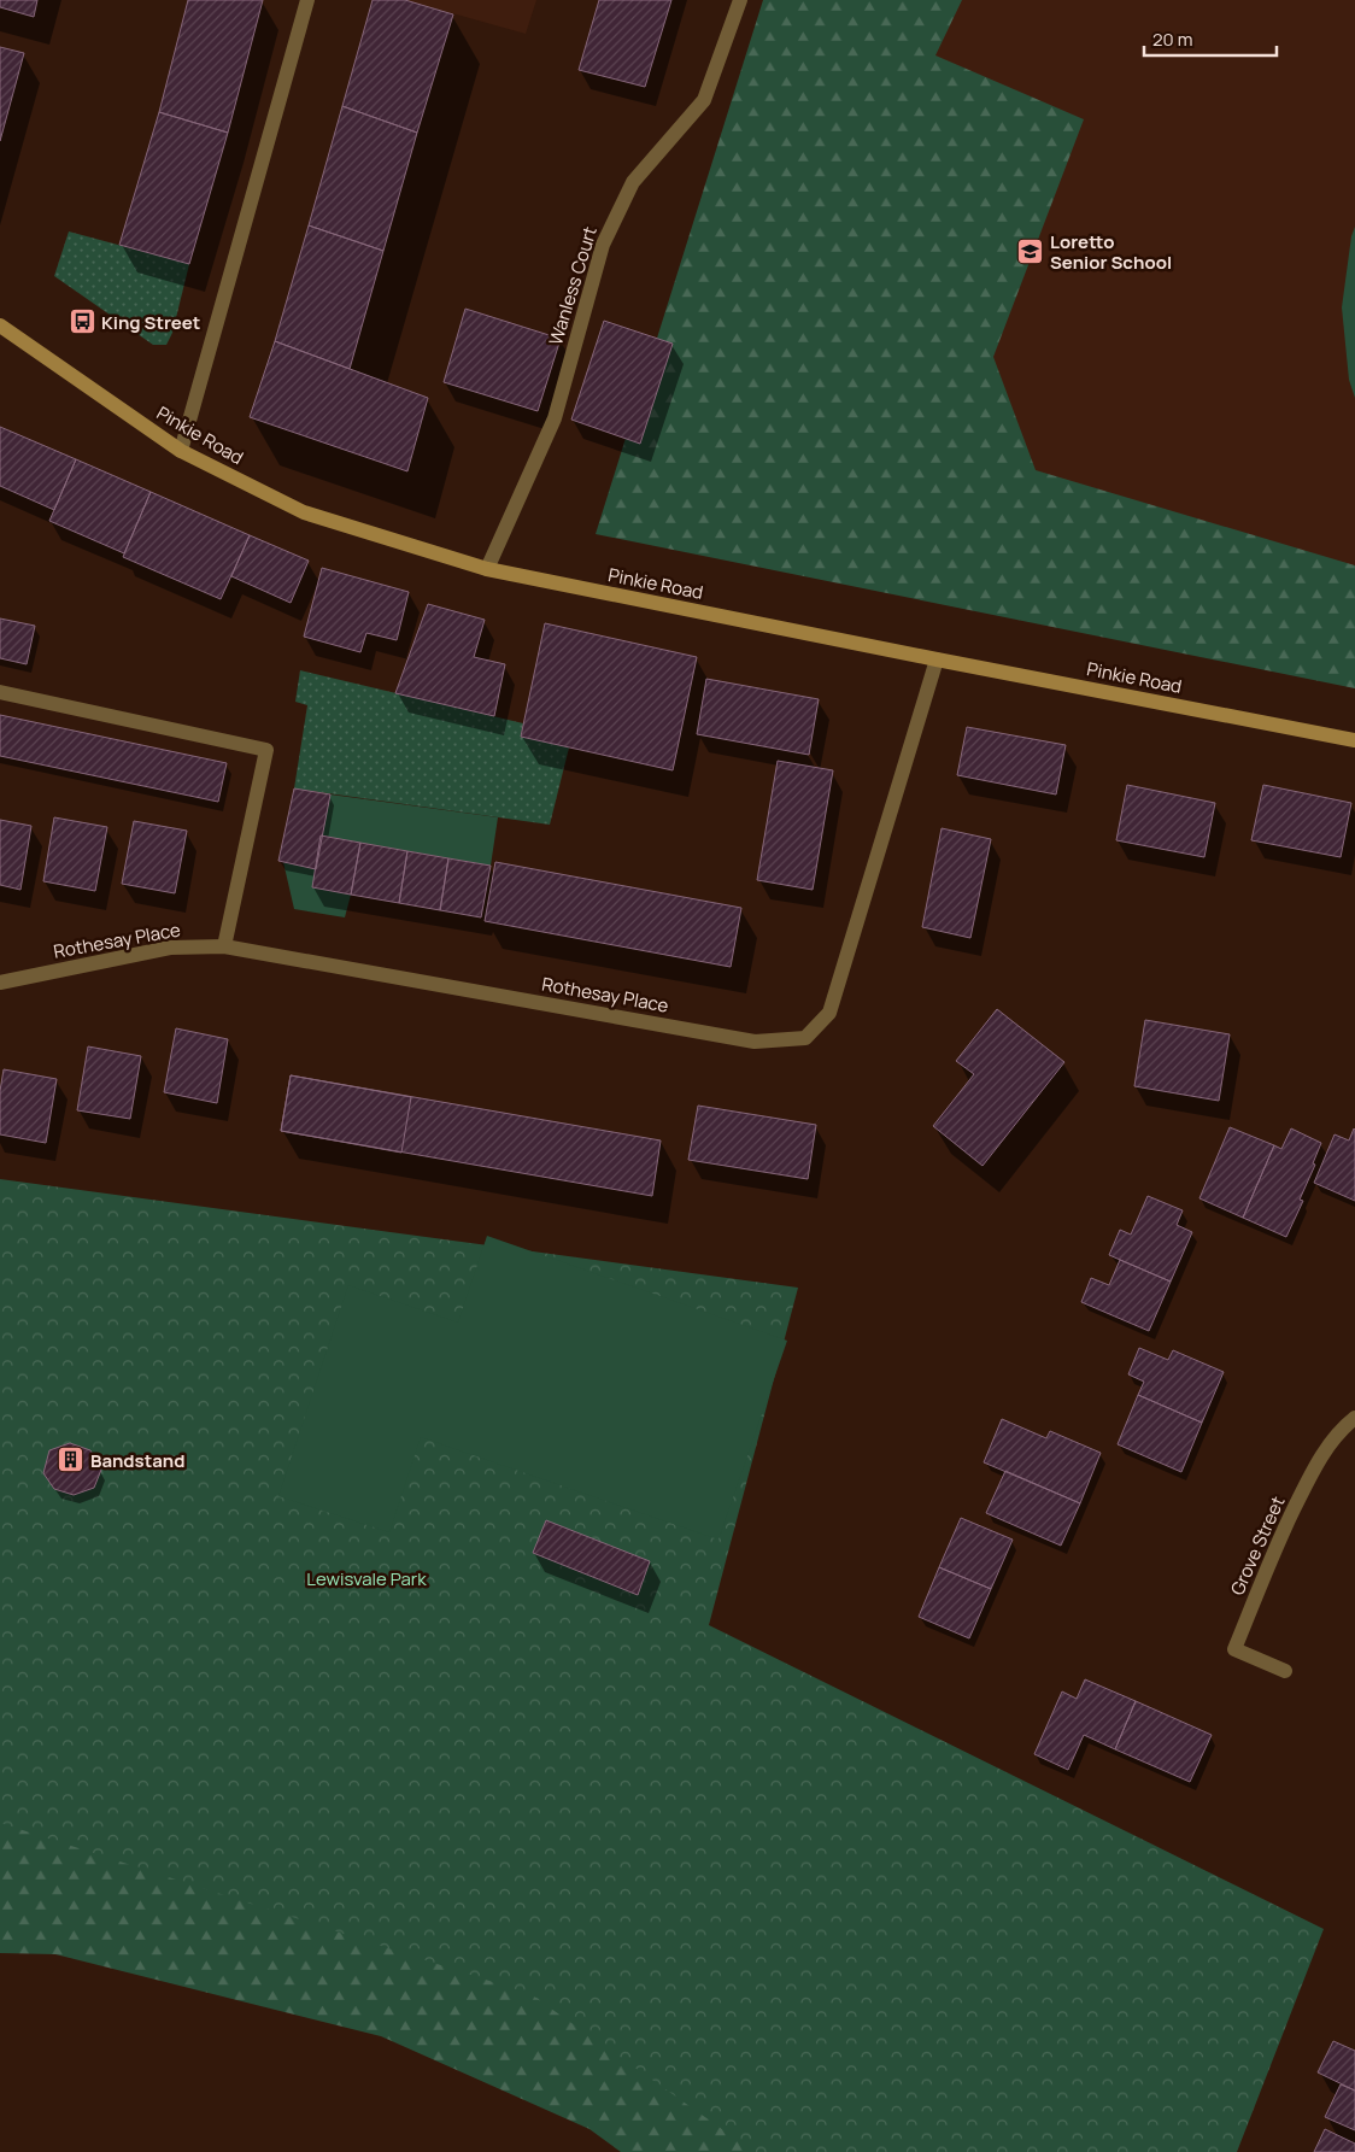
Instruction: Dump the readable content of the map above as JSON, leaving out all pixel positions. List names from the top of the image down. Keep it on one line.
{"streets":{"main road":["Pinkie Road"],"street":["Wanless Court","Rothesay Place","Grove Street"]},"crossings":[["Wanless Court","Pinkie Road"],["Pinkie Road","Rothesay Place"]],"parks":["Lewisvale Park"],"places":{"school or university":["Loretto Senior School"],"bus stop":["King Street"],"building":["Bandstand"]},"scale_bar":"20 m"}
